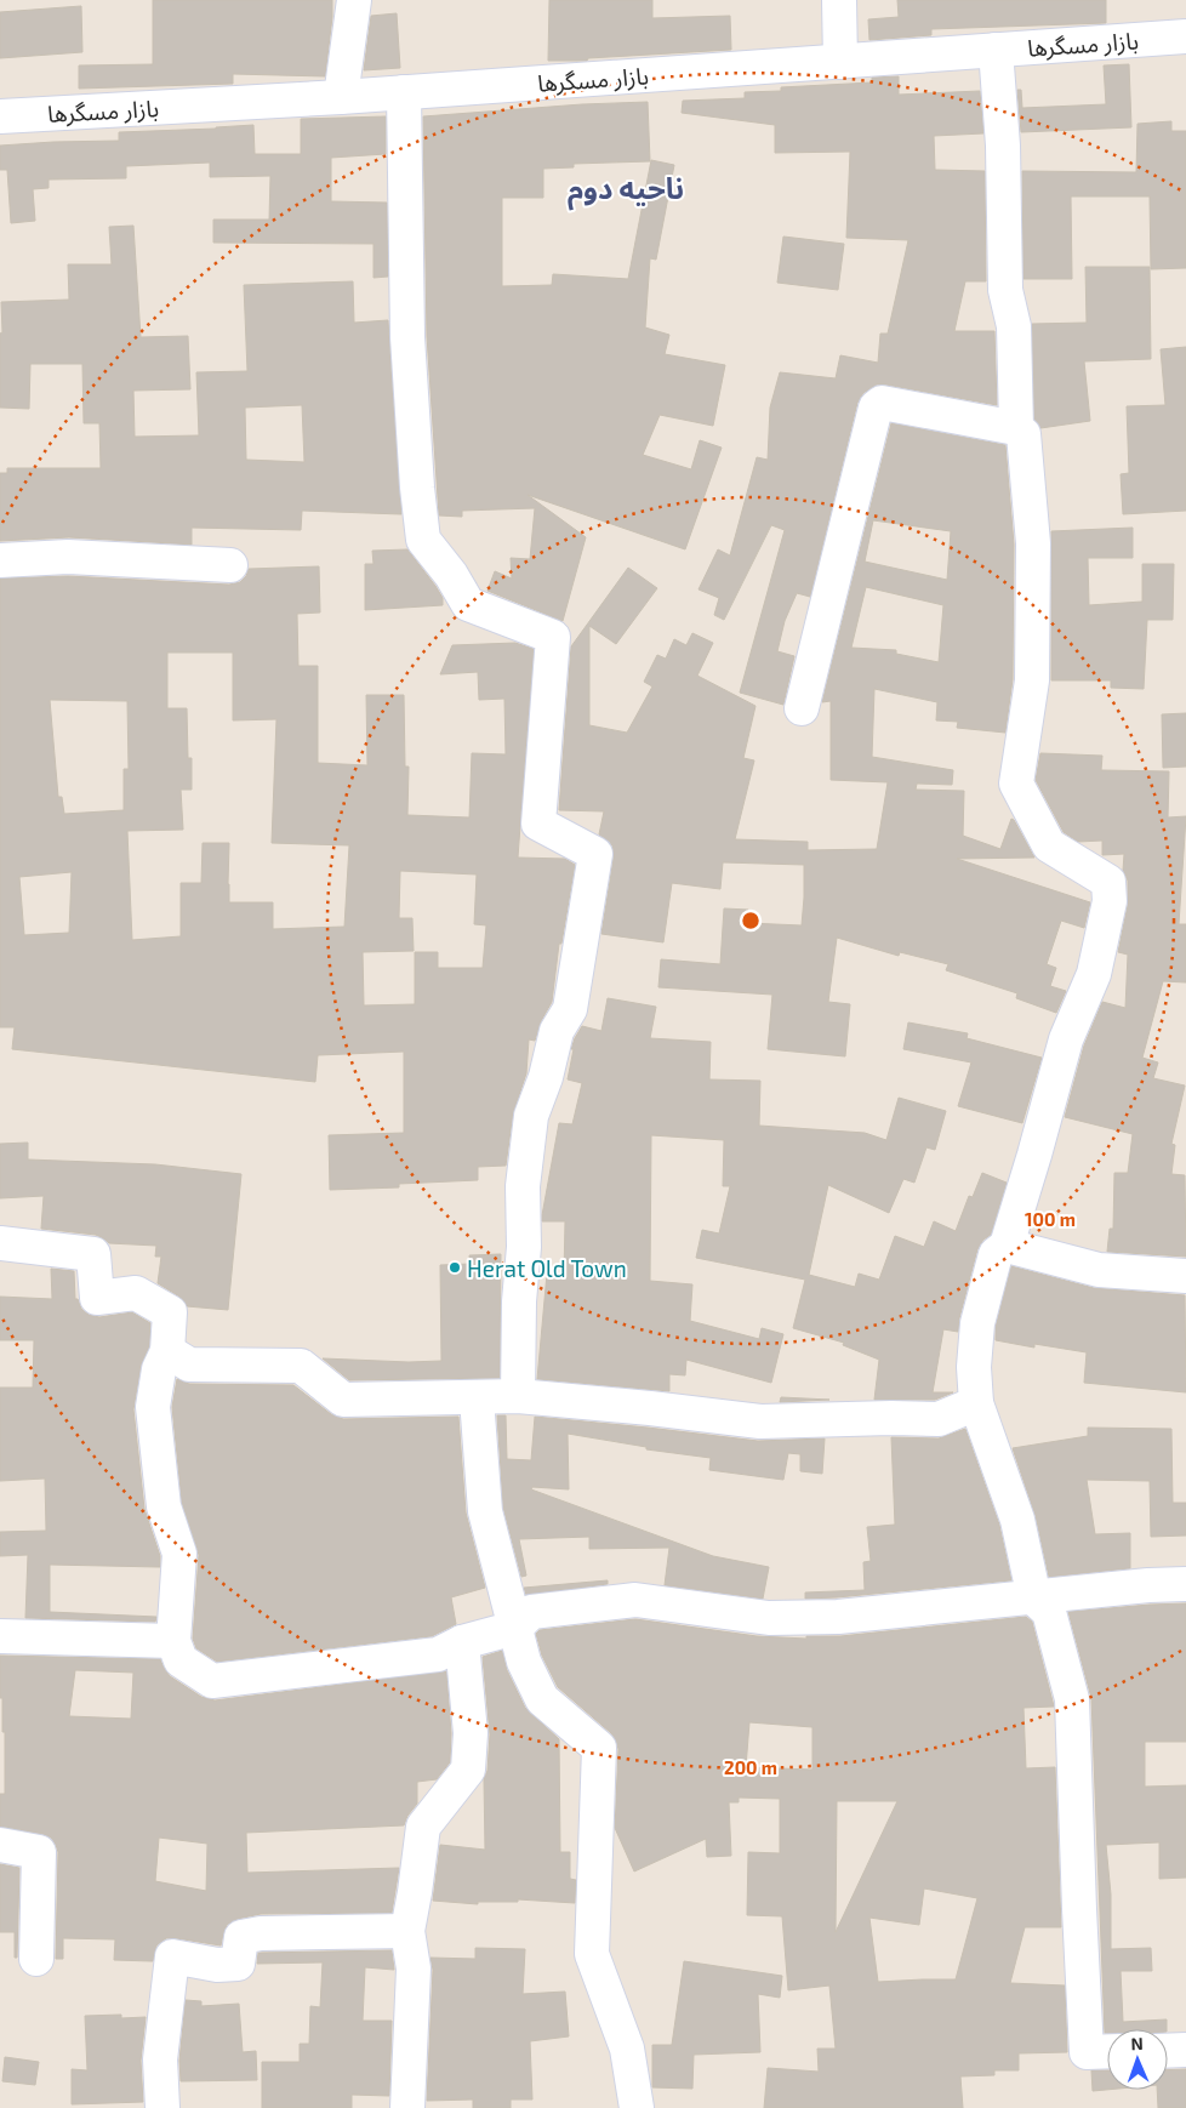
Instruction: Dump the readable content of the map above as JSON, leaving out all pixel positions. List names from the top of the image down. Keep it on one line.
{"streets":{"street":["بازار مسگرها"]},"districts":["ناحیه دوم"],"places":["Herat Old Town"],"north":"top","rings":["100 m","200 m"]}
